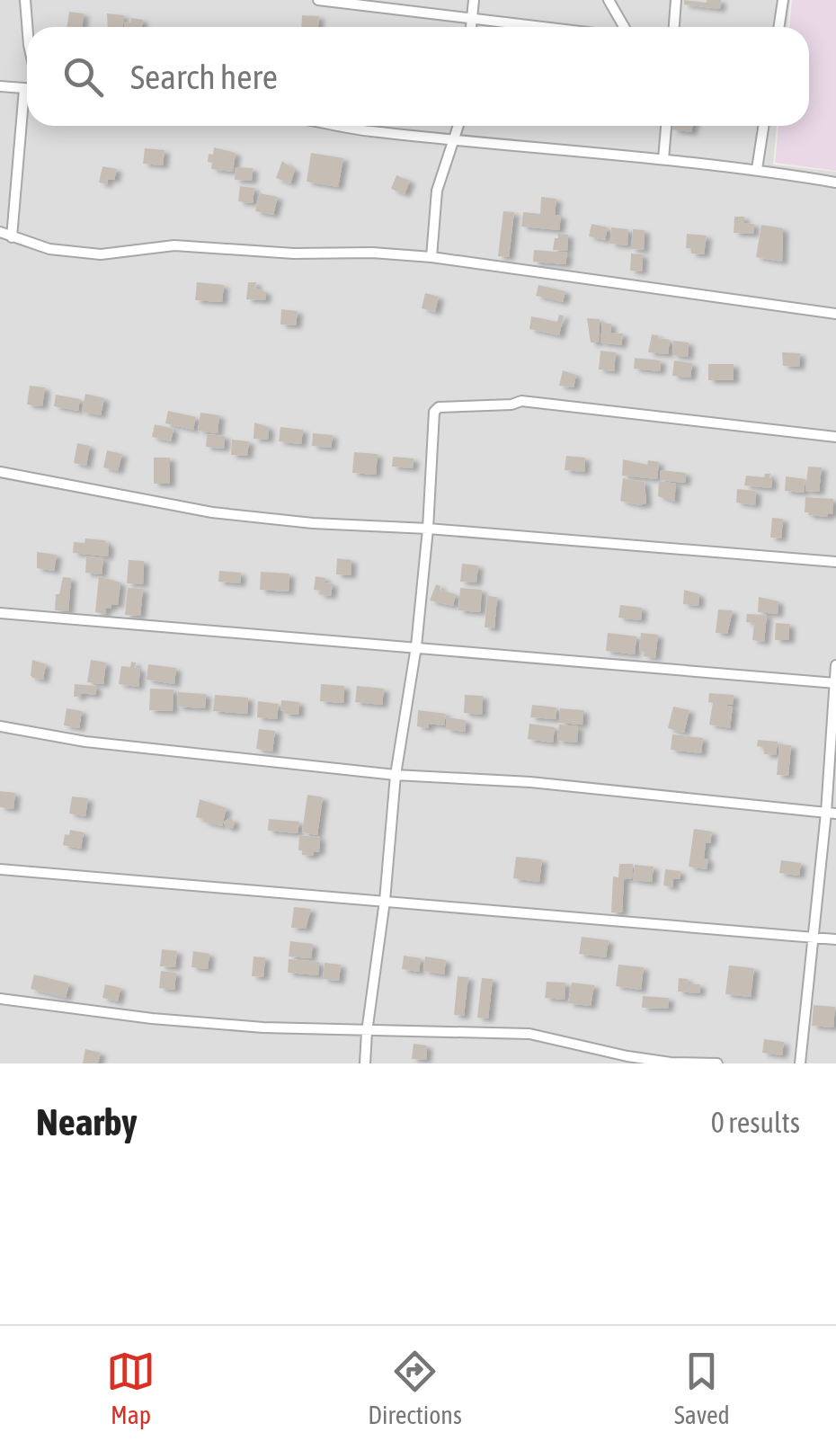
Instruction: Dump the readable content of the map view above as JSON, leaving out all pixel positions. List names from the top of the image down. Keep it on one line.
{"page":{"search":"Search here","heading":["Nearby","0 results"],"nav":["Map","Directions","Saved"]}}
